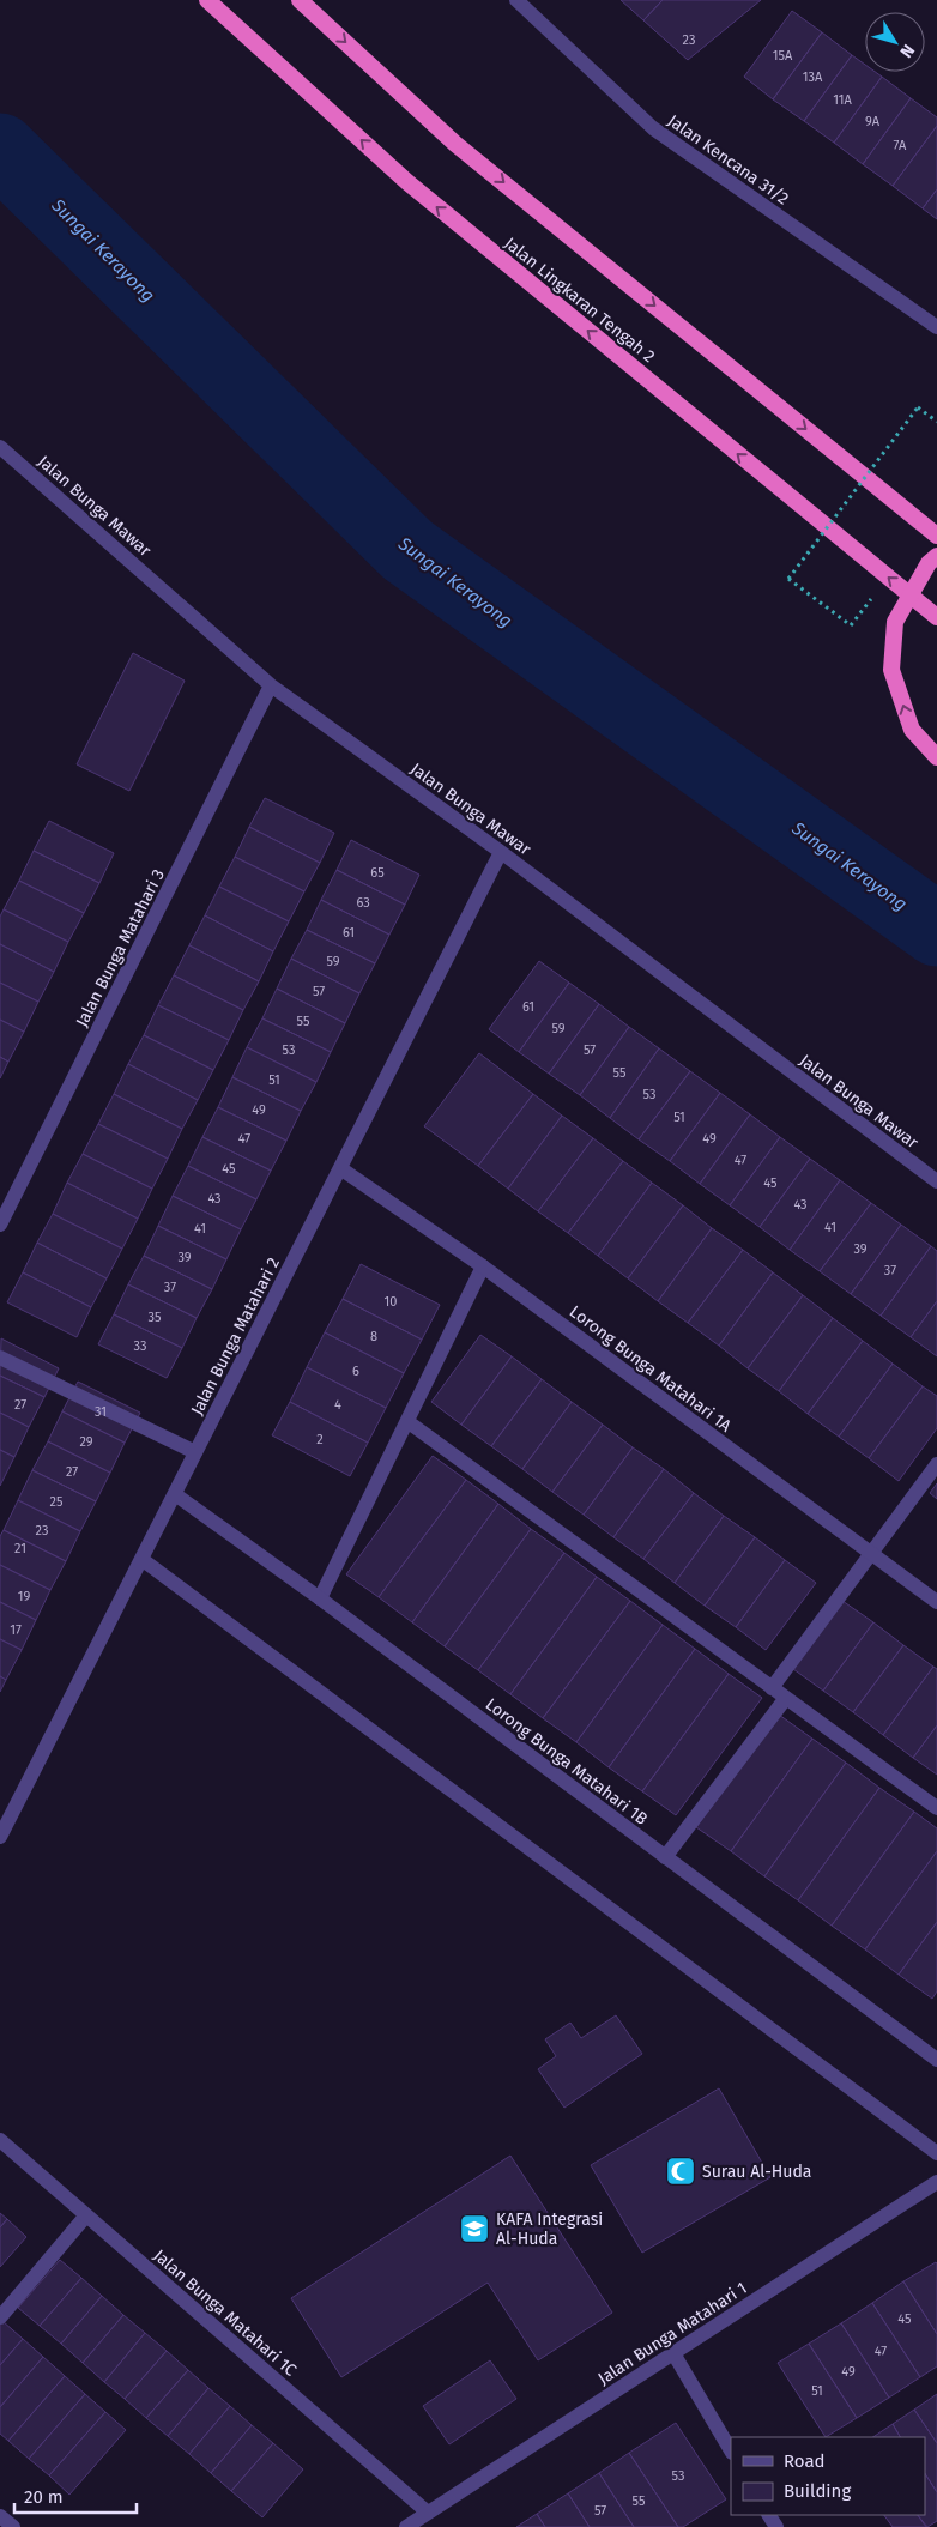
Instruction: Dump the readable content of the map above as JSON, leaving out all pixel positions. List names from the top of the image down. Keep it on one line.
{"streets":{"highway":["Jalan Lingkaran Tengah 2"],"street":["Jalan Kencana 31/2","Jalan Bunga Mawar","Jalan Bunga Matahari 3","Jalan Bunga Matahari 2","Lorong Bunga Matahari 1A","Lorong Bunga Matahari 1B","Jalan Bunga Matahari 1C","Jalan Bunga Matahari 1"]},"crossings":[["Jalan Bunga Mawar","Jalan Bunga Matahari 3"],["Jalan Bunga Mawar","Jalan Bunga Matahari 2"],["Jalan Bunga Matahari 2","Lorong Bunga Matahari 1A"],["Jalan Bunga Matahari 2","Lorong Bunga Matahari 1B"],["Jalan Bunga Matahari 1C","Jalan Bunga Matahari 1"]],"water":["Sungai Kerayong"],"places":{"mosque":["Surau Al-Huda"],"school or university":["KAFA Integrasi Al-Huda"]},"house_numbers":["23","15A","13A","11A","9A","7A","65","63","61","59","57","61","55","59","53","57","55","51","53","49","51","47","49","47","45","45","43","43","41","41","39","39","37","37","10","35","8","33","6","27","4","31","2","29","27","25","23","21","19","17","45","47","49","51","53","55","57"],"legend":["Road","Building"],"scale_bar":"20 m","north":"bottom right"}
